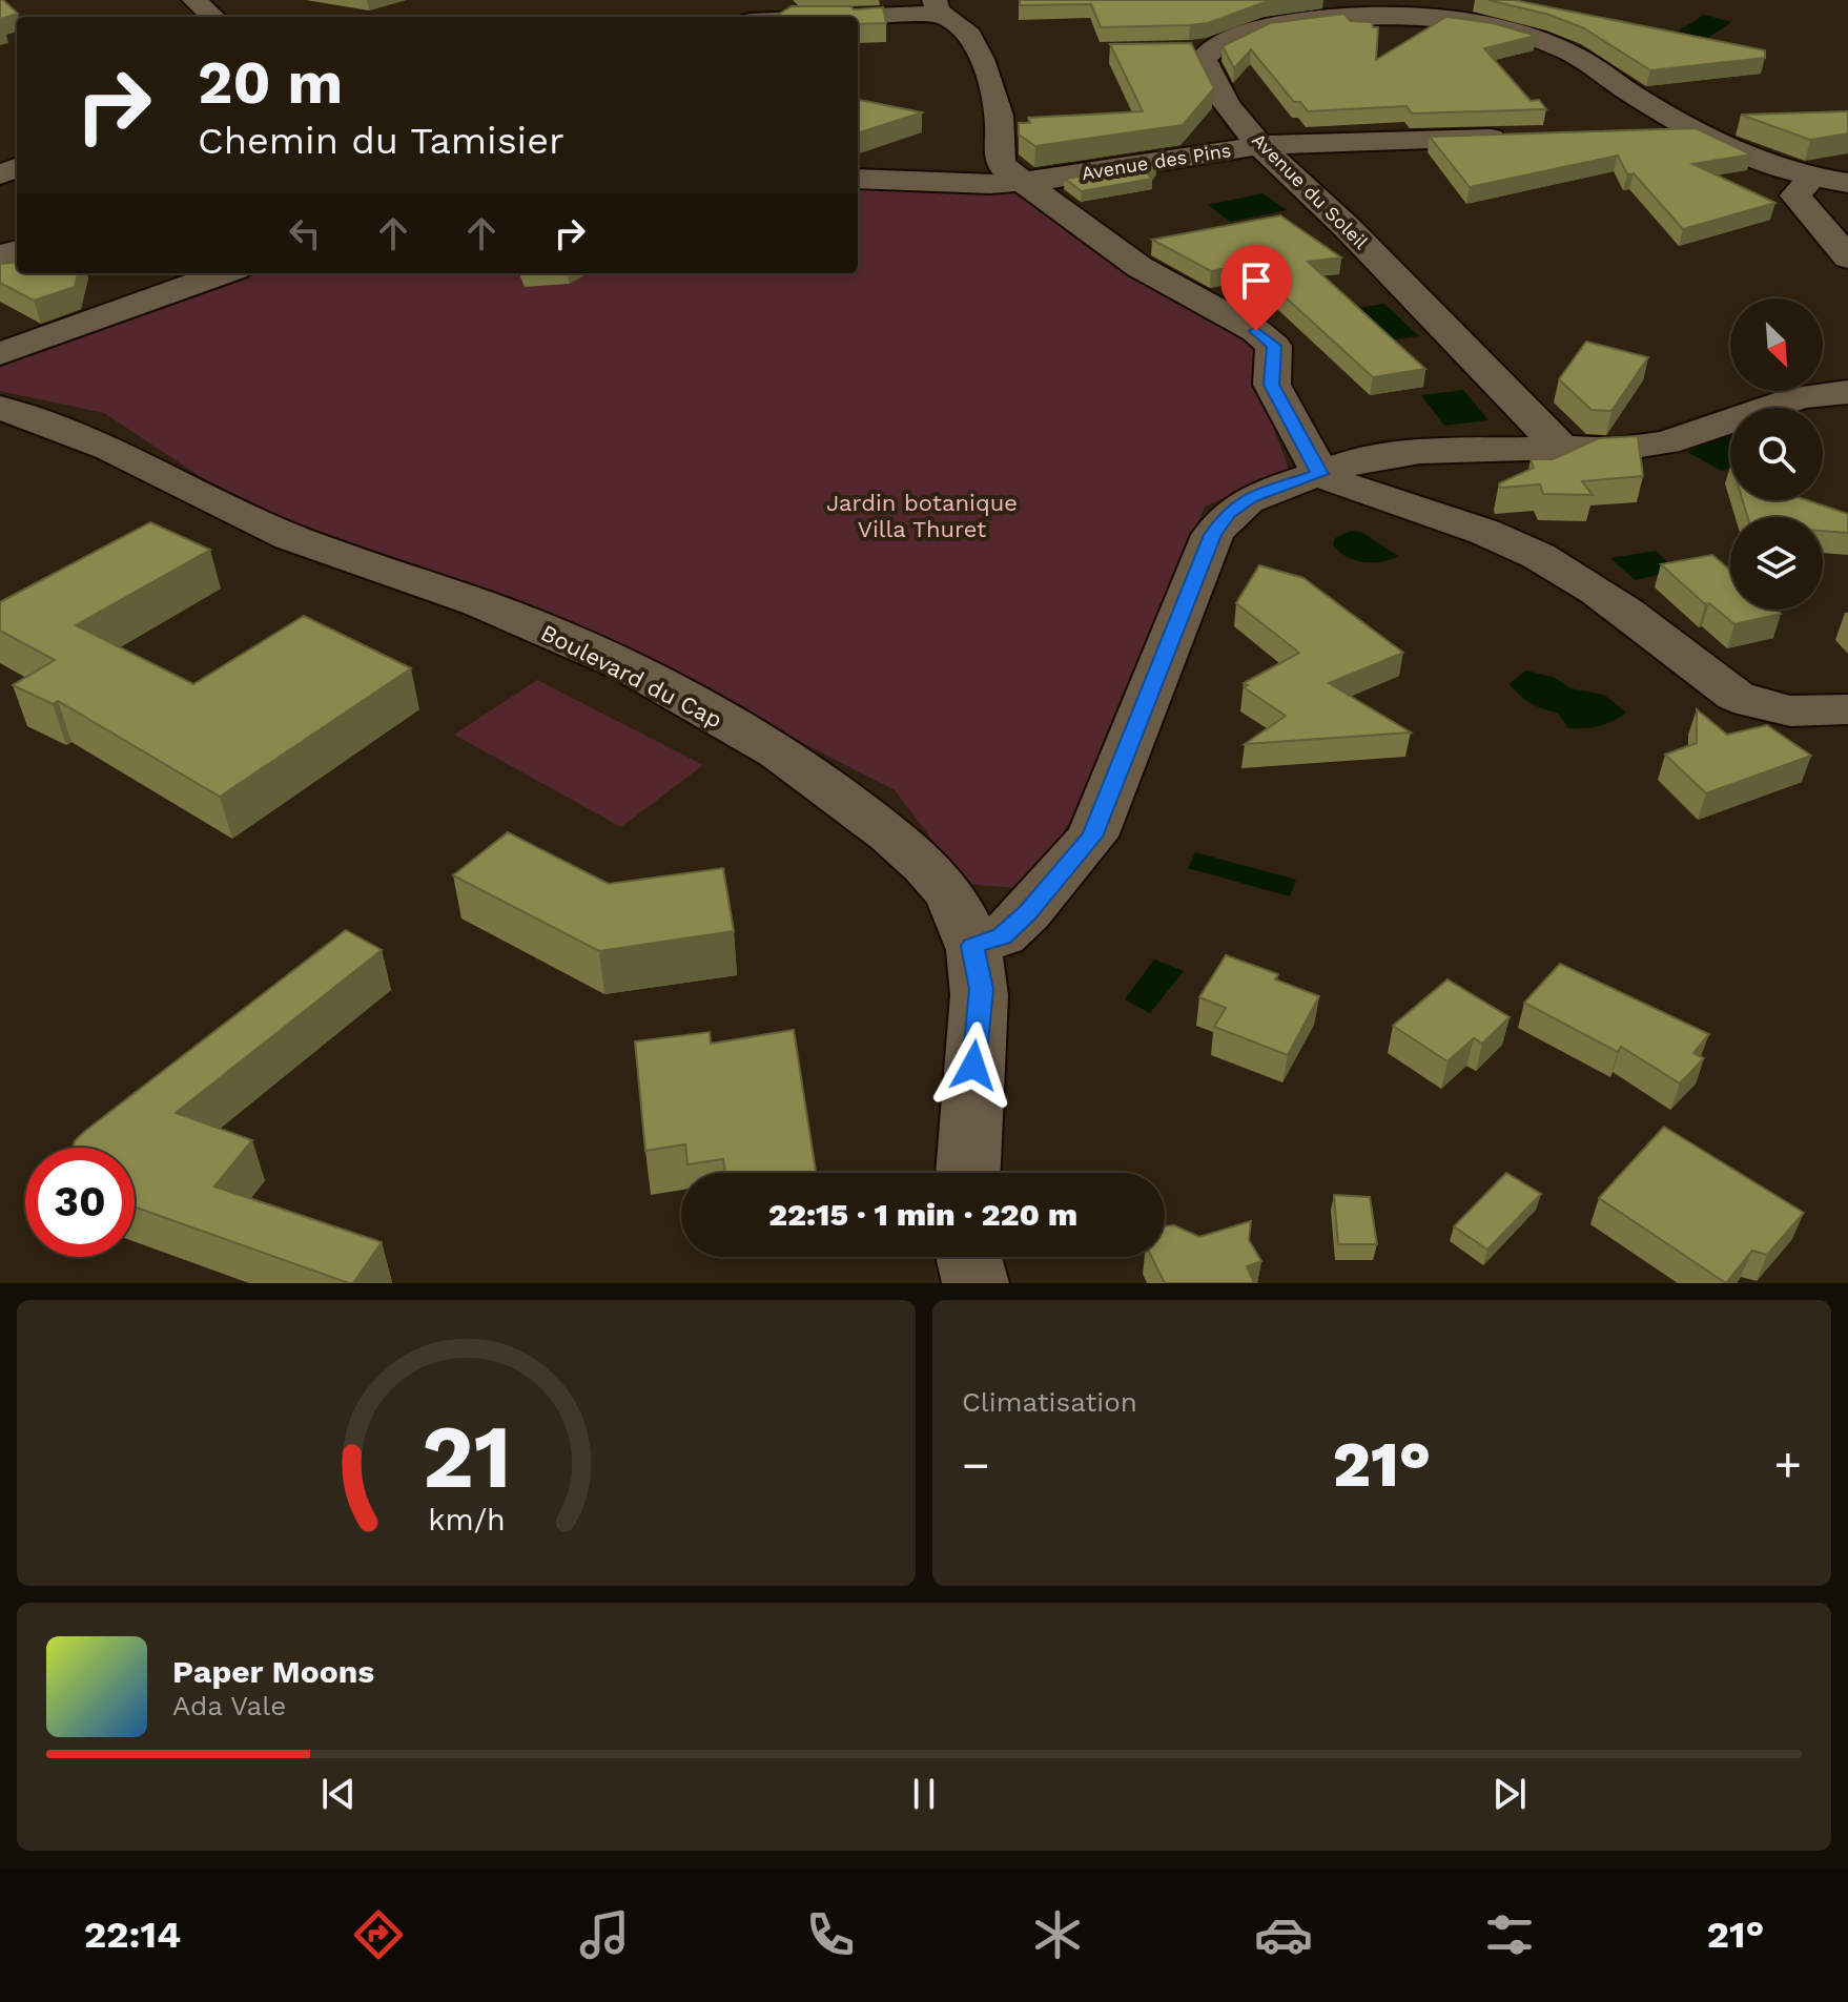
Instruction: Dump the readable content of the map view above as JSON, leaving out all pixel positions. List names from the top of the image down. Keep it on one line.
{"streets":{"street":["Avenue des Pins","Avenue du Soleil","Boulevard du Cap"]},"crossings":[["Avenue des Pins","Avenue du Soleil"]],"parks":["Jardin botanique Villa Thuret"],"north":"bottom right","page":{"turn":["20 m","Chemin du Tamisier"],"limit":"30","trip":"22:15 · 1 min · 220 m","tile":"Climatisation","heat":["−","21°","+"],"song":["Paper Moons","Ada Vale"],"tabs":["22:14","21°"],"gauge":["21","km/h"]}}
